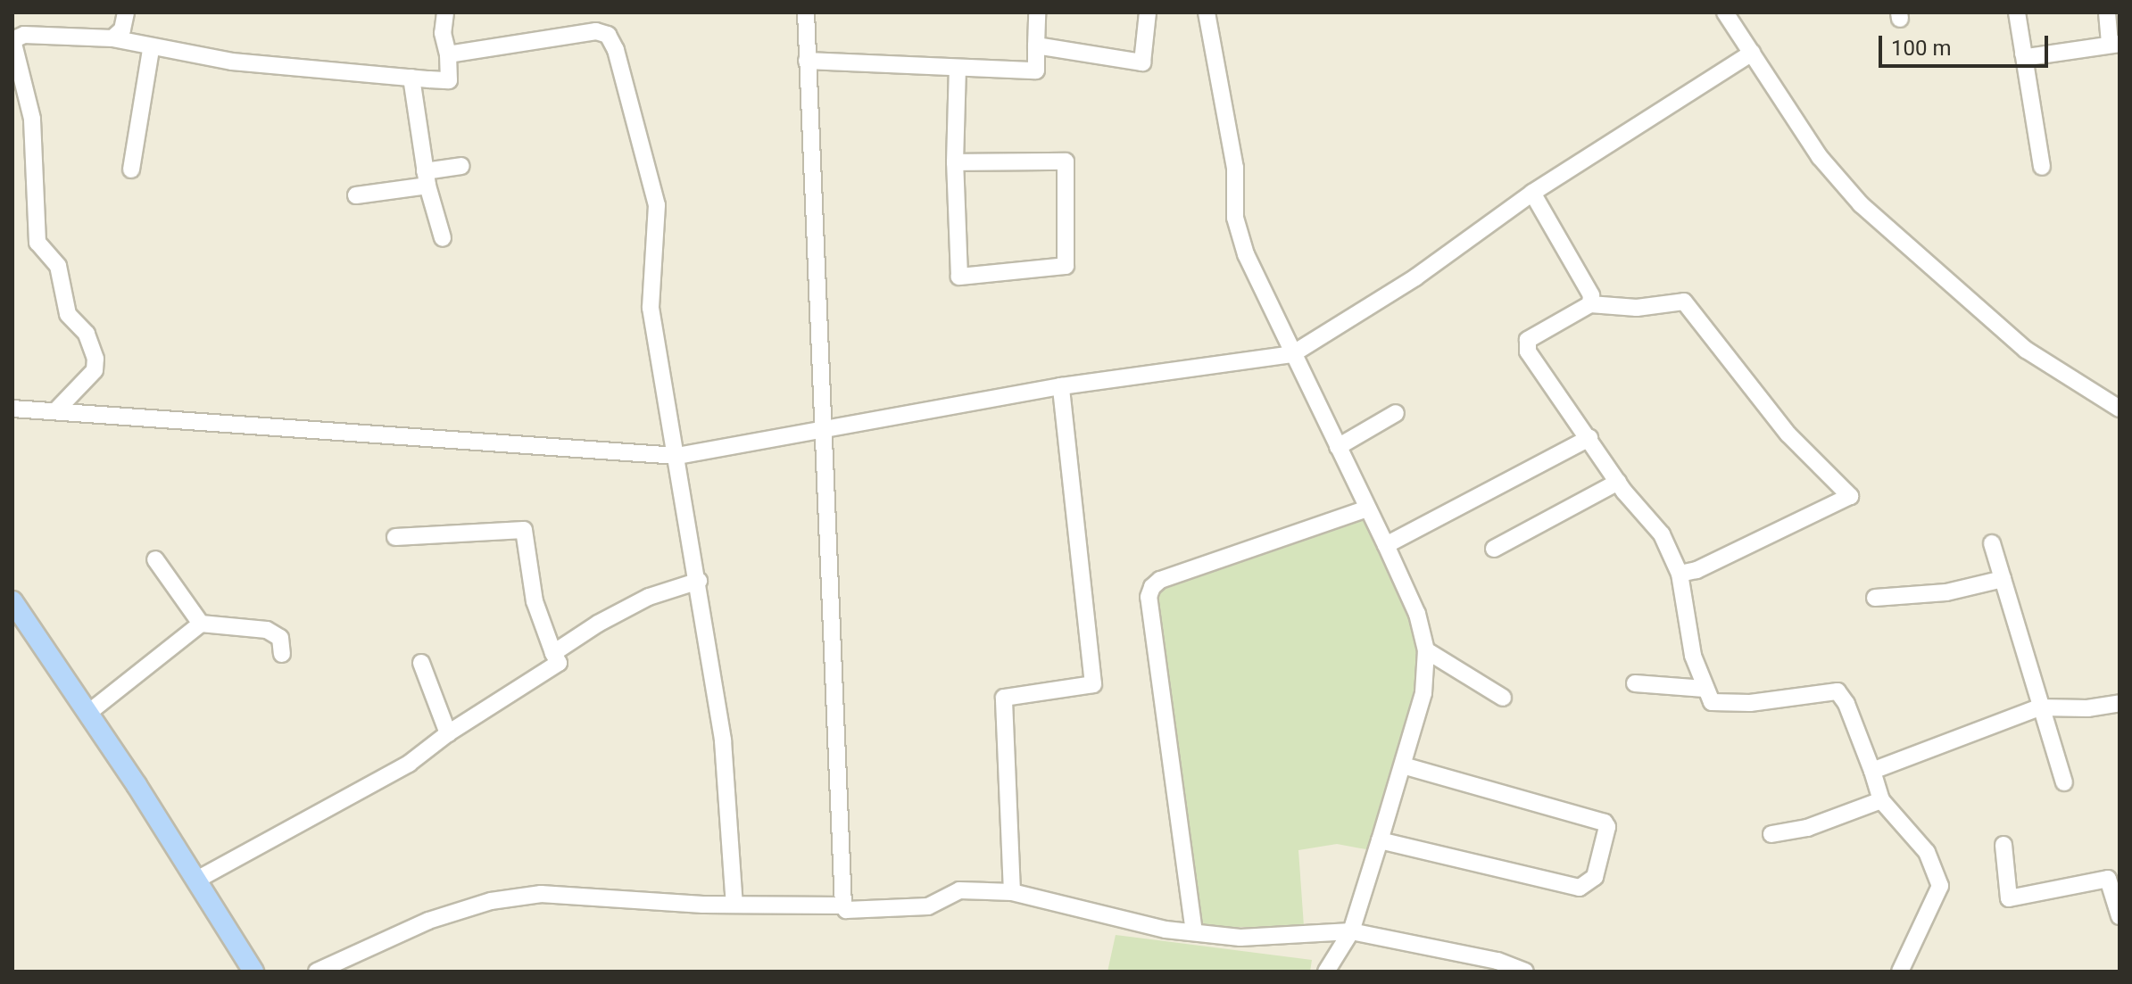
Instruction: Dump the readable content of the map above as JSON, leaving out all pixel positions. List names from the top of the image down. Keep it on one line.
{"scale_bar":"100 m"}
